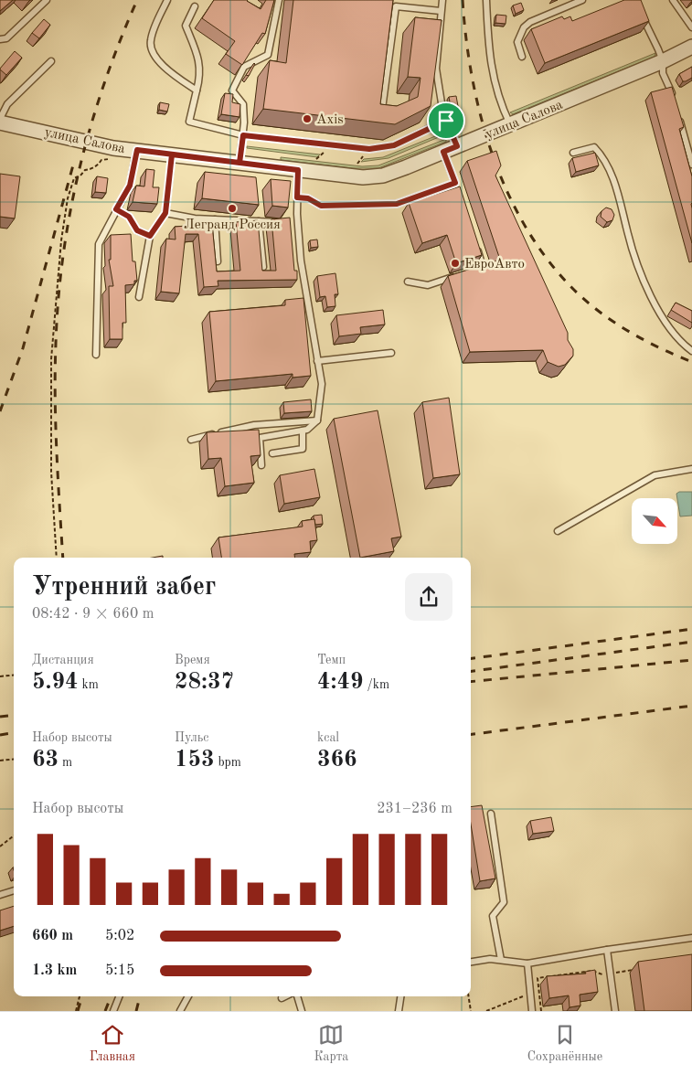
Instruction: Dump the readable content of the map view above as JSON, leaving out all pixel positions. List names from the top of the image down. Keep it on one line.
{"streets":{"street":["улица Салова"]},"places":["Axis","Легранд Россия","ЕвроАвто"],"north":"bottom right","page":{"heading":["Утренний забег","08:42 · 9 × 660 m"],"stats":[["Дистанция","5.94 km"],["Время","28:37"],["Темп","4:49 /km"],["Набор высоты","63 m"],["Пульс","153 bpm"],["kcal","366"]],"chart":["Набор высоты","231–236 m"],"list":[{"name":"660 m","note":"5:02"},{"name":"1.3 km","note":"5:15"}],"tabs":["Главная","Карта","Сохранённые"]}}
